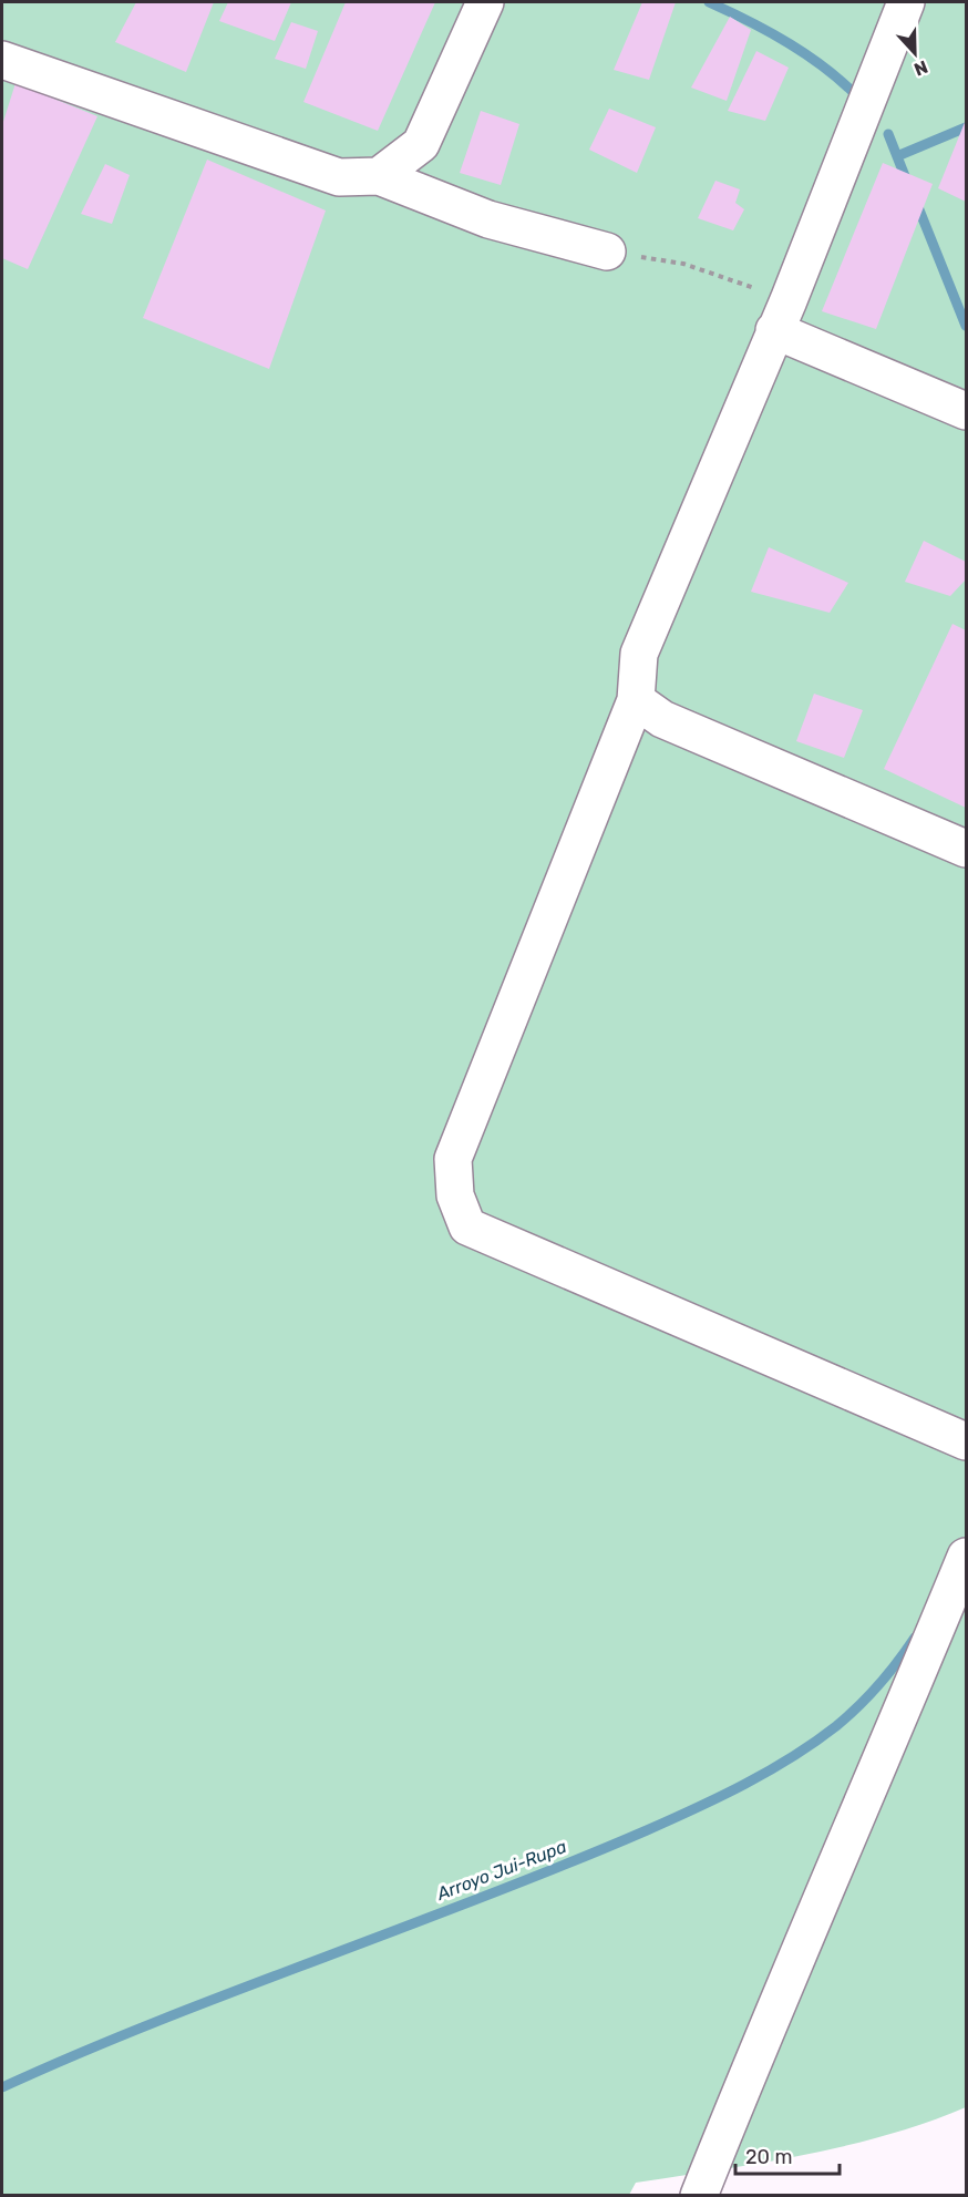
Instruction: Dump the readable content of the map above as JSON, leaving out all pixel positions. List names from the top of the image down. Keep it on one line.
{"water":["Arroyo Jui-Rupa"],"scale_bar":"20 m","north":"bottom"}
